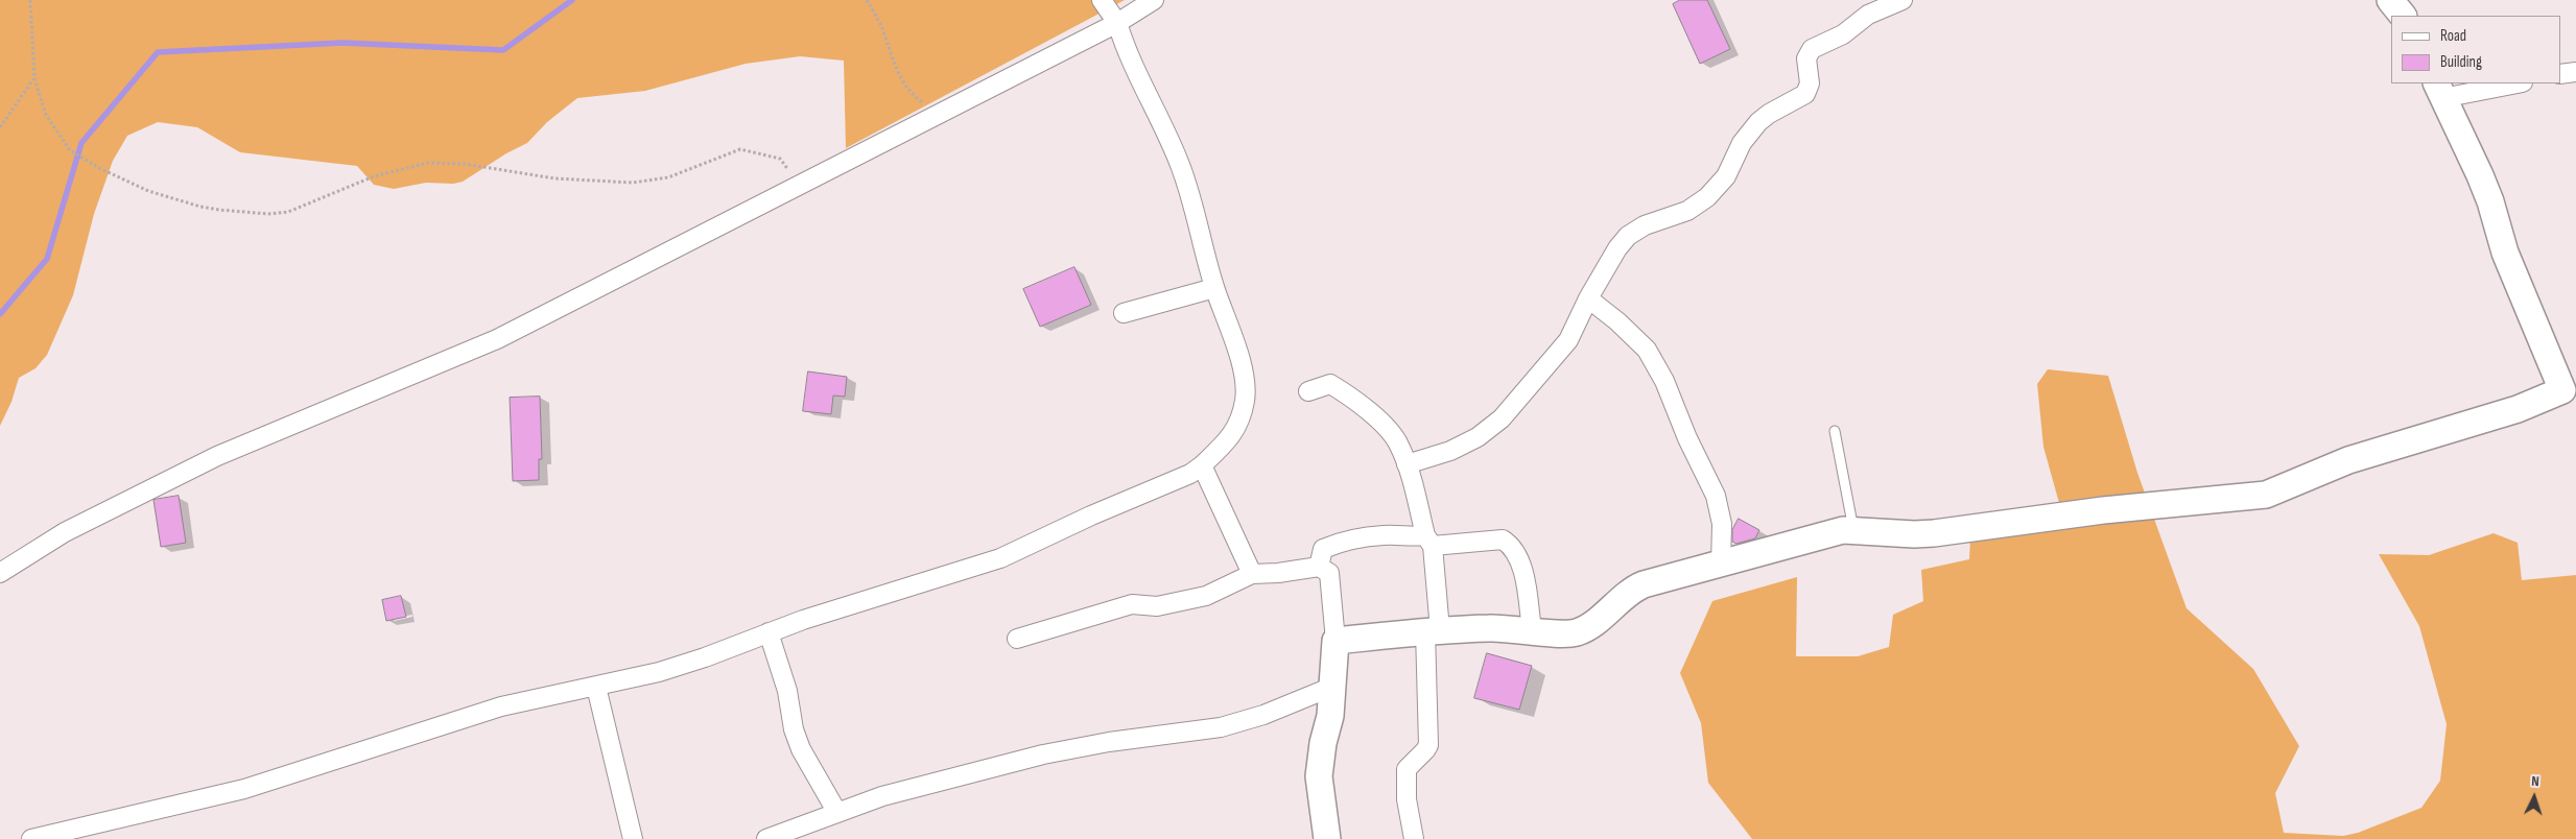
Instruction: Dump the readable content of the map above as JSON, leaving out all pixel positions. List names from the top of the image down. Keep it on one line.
{"legend":["Road","Building"],"north":"top"}
